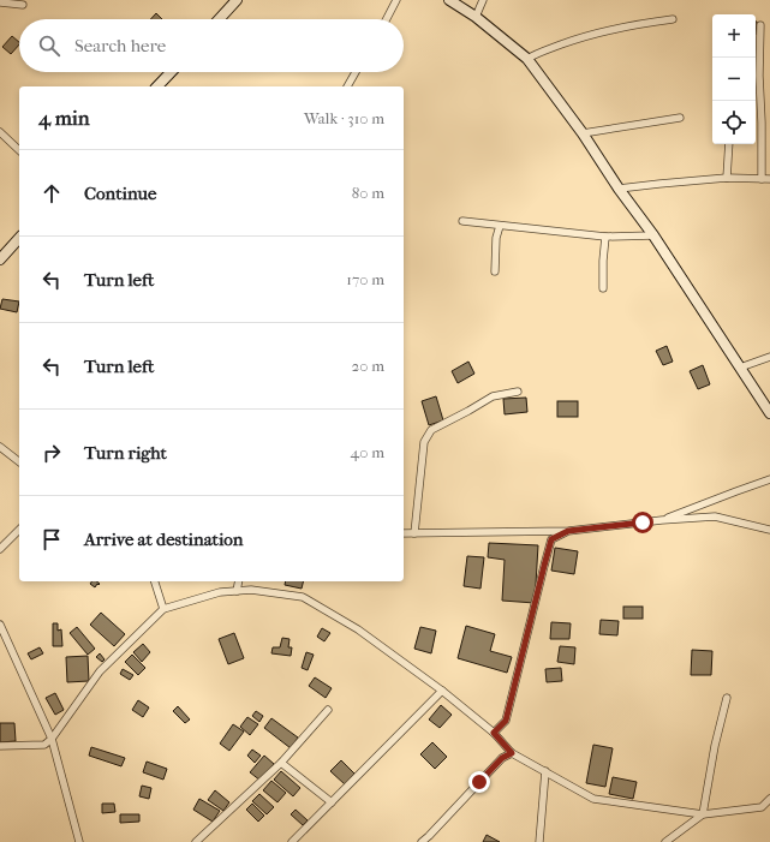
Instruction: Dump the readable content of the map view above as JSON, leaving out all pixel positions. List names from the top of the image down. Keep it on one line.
{"page":{"map_buttons":["+","−"],"search":"Search here","heading":["4 min","Walk · 310 m"],"list":[["Continue","80 m"],["Turn left","170 m"],["Turn left","20 m"],["Turn right","40 m"],"Arrive at destination"]}}
